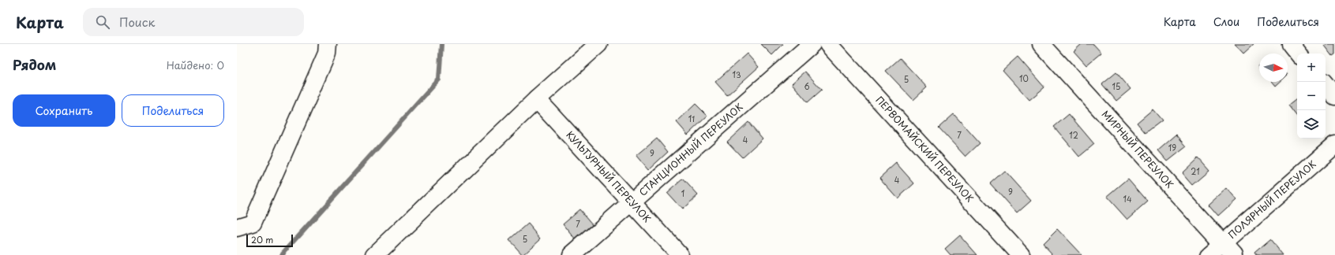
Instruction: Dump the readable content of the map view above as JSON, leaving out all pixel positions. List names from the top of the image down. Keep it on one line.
{"streets":{"street":["СТАНЦИОННЫЙ ПЕРЕУЛОК","ПЕРВОМАЙСКИЙ ПЕРЕУЛОК","МИРНЫЙ ПЕРЕУЛОК","КУЛЬТУРНЫЙ ПЕРЕУЛОК","ПОЛЯРНЫЙ ПЕРЕУЛОК"]},"crossings":[["СТАНЦИОННЫЙ ПЕРЕУЛОК","КУЛЬТУРНЫЙ ПЕРЕУЛОК"],["МИРНЫЙ ПЕРЕУЛОК","ПОЛЯРНЫЙ ПЕРЕУЛОК"]],"house_numbers":["13","10","5","6","15","11","7","12","4","19","9","21","4","9","1","14","7","5"],"scale_bar":"20 m","north":"right","page":{"header":"Карта","search":"Поиск","nav":["Карта","Слои","Поделиться"],"heading":["Рядом","Найдено: 0"],"map_buttons":["+","−"],"buttons":["Сохранить","Поделиться"],"scale":"20 m"}}
